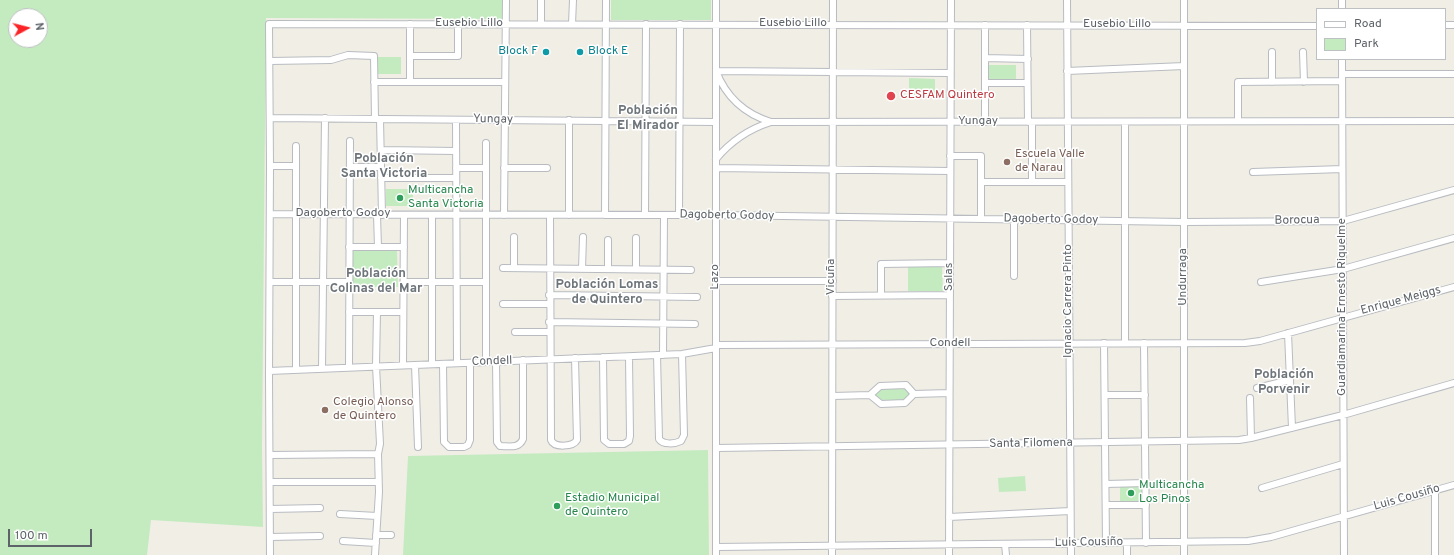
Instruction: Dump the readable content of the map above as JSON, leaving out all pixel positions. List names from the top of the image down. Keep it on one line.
{"streets":{"street":["Eusebio Lillo","Yungay","Dagoberto Godoy","Borocua","Lazo","Vicuña","Salas","Undurraga","Ignacio Carrera Pinto","Enrique Meiggs","Guardiamarina Ernesto Riquelme","Condell","Santa Filomena","Luis Cousiño"]},"crossings":[["Eusebio Lillo","Lazo"],["Eusebio Lillo","Vicuña"],["Eusebio Lillo","Salas"],["Eusebio Lillo","Undurraga"],["Eusebio Lillo","Ignacio Carrera Pinto"],["Yungay","Lazo"],["Yungay","Vicuña"],["Yungay","Salas"],["Yungay","Undurraga"],["Yungay","Ignacio Carrera Pinto"],["Yungay","Guardiamarina Ernesto Riquelme"],["Dagoberto Godoy","Borocua"],["Dagoberto Godoy","Lazo"],["Dagoberto Godoy","Vicuña"],["Dagoberto Godoy","Salas"],["Dagoberto Godoy","Undurraga"],["Dagoberto Godoy","Ignacio Carrera Pinto"],["Borocua","Undurraga"],["Borocua","Guardiamarina Ernesto Riquelme"],["Lazo","Condell"],["Lazo","Santa Filomena"],["Lazo","Luis Cousiño"],["Vicuña","Condell"],["Vicuña","Santa Filomena"],["Vicuña","Luis Cousiño"],["Salas","Condell"],["Salas","Santa Filomena"],["Salas","Luis Cousiño"],["Undurraga","Enrique Meiggs"],["Undurraga","Condell"],["Undurraga","Santa Filomena"],["Undurraga","Luis Cousiño"],["Ignacio Carrera Pinto","Condell"],["Ignacio Carrera Pinto","Santa Filomena"],["Ignacio Carrera Pinto","Luis Cousiño"],["Enrique Meiggs","Guardiamarina Ernesto Riquelme"],["Enrique Meiggs","Condell"],["Guardiamarina Ernesto Riquelme","Santa Filomena"],["Guardiamarina Ernesto Riquelme","Luis Cousiño"]],"districts":["Población El Mirador","Población Santa Victoria","Población Colinas del Mar","Población Lomas de Quintero","Población Porvenir"],"places":["Block F","Block E","CESFAM Quintero","Escuela Valle de Narau","Multicancha Santa Victoria","Colegio Alonso de Quintero","Multicancha Los Pinos","Estadio Municipal de Quintero"],"legend":["Road","Park"],"scale_bar":"100 m","north":"right"}
